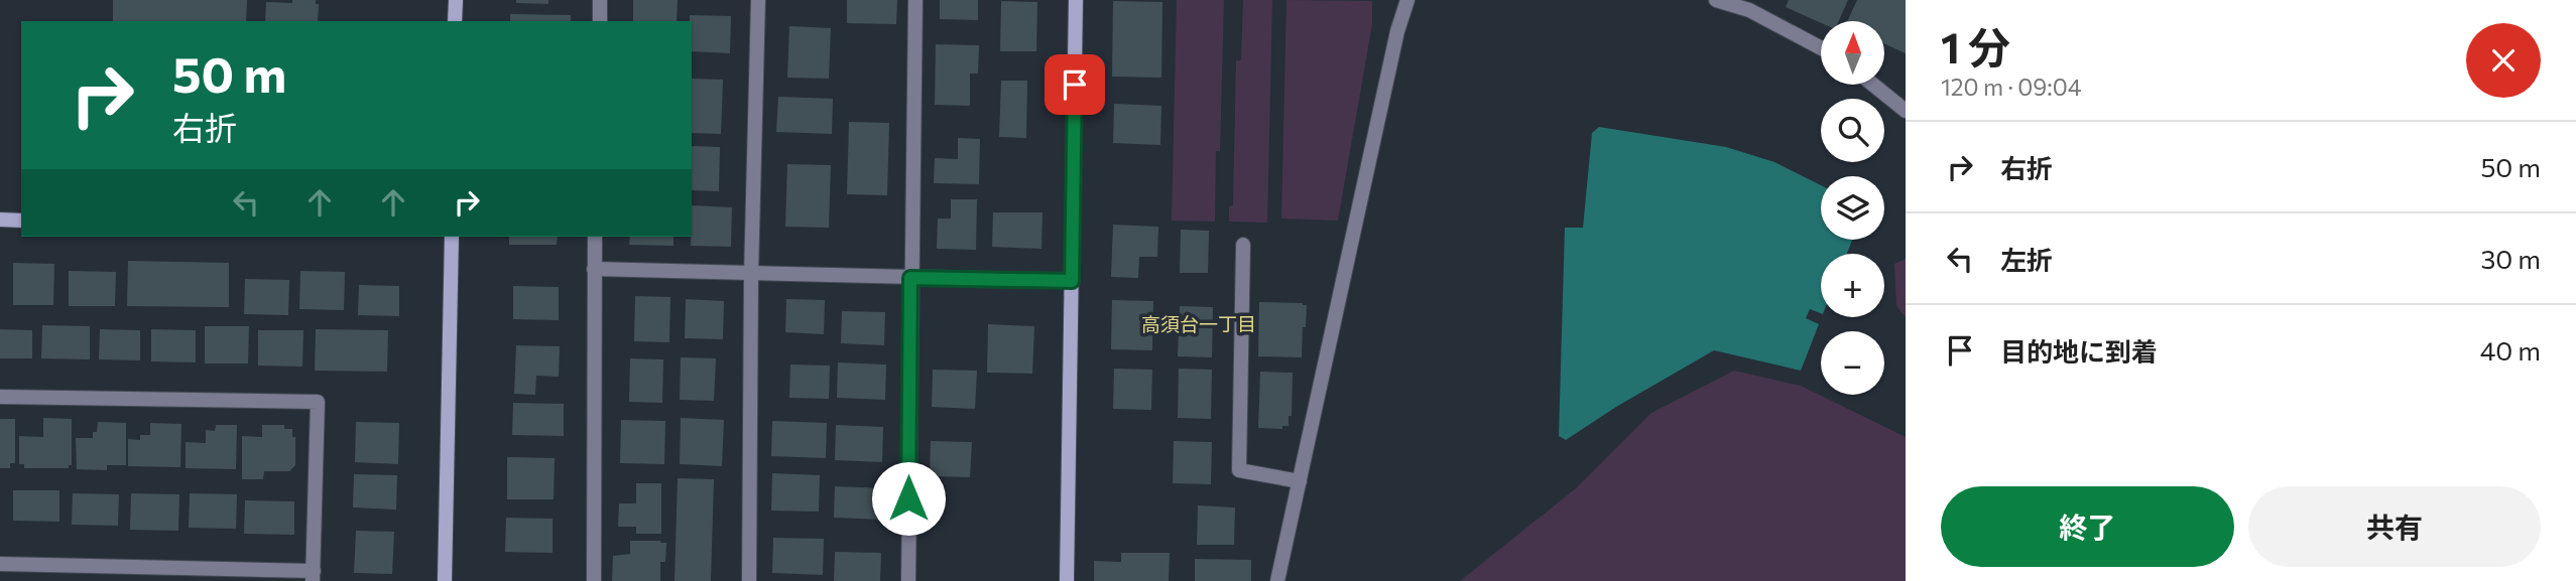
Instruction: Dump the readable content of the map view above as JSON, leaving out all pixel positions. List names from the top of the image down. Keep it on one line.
{"districts":["高須台一丁目"],"north":"top","page":{"heading":["1 分","120 m · 09:04"],"map_buttons":["+","−"],"turn":["50 m","右折"],"list":[{"name":"右折","value":"50 m"},{"name":"左折","value":"30 m"},{"name":"目的地に到着","value":"40 m"}],"buttons":["終了","共有"]}}
